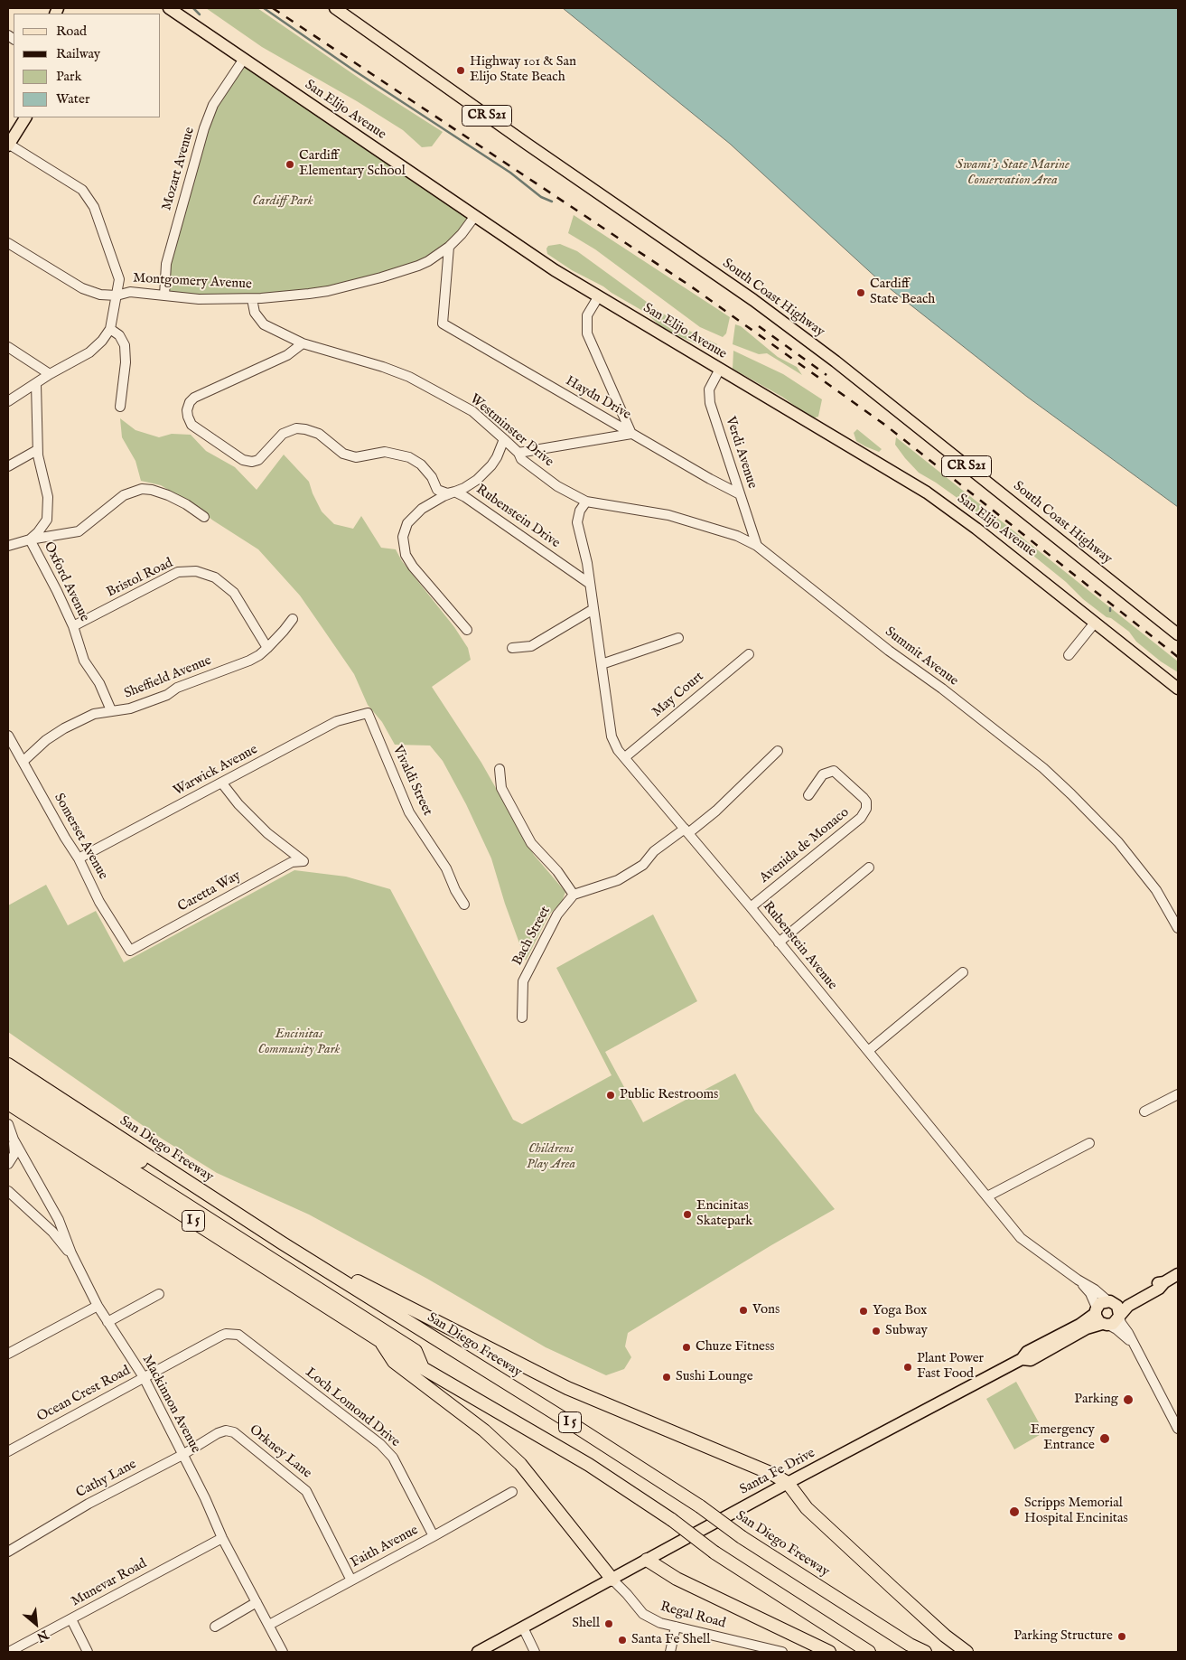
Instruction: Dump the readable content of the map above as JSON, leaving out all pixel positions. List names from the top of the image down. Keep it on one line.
{"streets":{"highway":["San Diego Freeway","I 5"],"main road":["San Elijo Avenue","CR S21","South Coast Highway","Santa Fe Drive"],"street":["Mozart Avenue","Montgomery Avenue","Haydn Drive","Westminster Drive","Verdi Avenue","Rubenstein Drive","Bristol Road","Oxford Avenue","Summit Avenue","Sheffield Avenue","May Court","Warwick Avenue","Vivaldi Street","Somerset Avenue","Avenida de Monaco","Caretta Way","Bach Street","Rubenstein Avenue","Ocean Crest Road","Mackinnon Avenue","Loch Lomond Drive","Orkney Lane","Cathy Lane","Faith Avenue","Munevar Road","Regal Road"]},"crossings":[["San Elijo Avenue","Mozart Avenue"],["San Elijo Avenue","Montgomery Avenue"],["San Elijo Avenue","Verdi Avenue"],["Mozart Avenue","Montgomery Avenue"],["Montgomery Avenue","Haydn Drive"],["Montgomery Avenue","Westminster Drive"],["Haydn Drive","Verdi Avenue"],["Westminster Drive","Rubenstein Drive"],["Westminster Drive","Summit Avenue"],["Verdi Avenue","Summit Avenue"],["Rubenstein Drive","Rubenstein Avenue"],["Bristol Road","Oxford Avenue"],["Bristol Road","Sheffield Avenue"],["Oxford Avenue","Sheffield Avenue"],["Sheffield Avenue","Somerset Avenue"],["May Court","Rubenstein Avenue"],["Warwick Avenue","Vivaldi Street"],["Warwick Avenue","Somerset Avenue"],["Warwick Avenue","Caretta Way"],["Somerset Avenue","Caretta Way"],["Avenida de Monaco","Rubenstein Avenue"],["Rubenstein Avenue","Santa Fe Drive"],["Ocean Crest Road","Mackinnon Avenue"],["Ocean Crest Road","Loch Lomond Drive"],["Mackinnon Avenue","Cathy Lane"],["Mackinnon Avenue","Faith Avenue"],["Mackinnon Avenue","Munevar Road"],["Loch Lomond Drive","Faith Avenue"],["Orkney Lane","Cathy Lane"],["Orkney Lane","Faith Avenue"],["Santa Fe Drive","Regal Road"]],"parks":["Swami's State Marine Conservation Area","Cardiff Park","Encinitas Community Park","Childrens Play Area"],"places":["Highway 101 & San Elijo State Beach","Cardiff Elementary School","Cardiff State Beach","Public Restrooms","Encinitas Skatepark","Vons","Yoga Box","Subway","Chuze Fitness","Plant Power Fast Food","Sushi Lounge","Parking","Emergency Entrance","Scripps Memorial Hospital Encinitas","Shell","Parking Structure","Santa Fe Shell"],"legend":["Road","Railway","Park","Water"],"north":"bottom right"}
